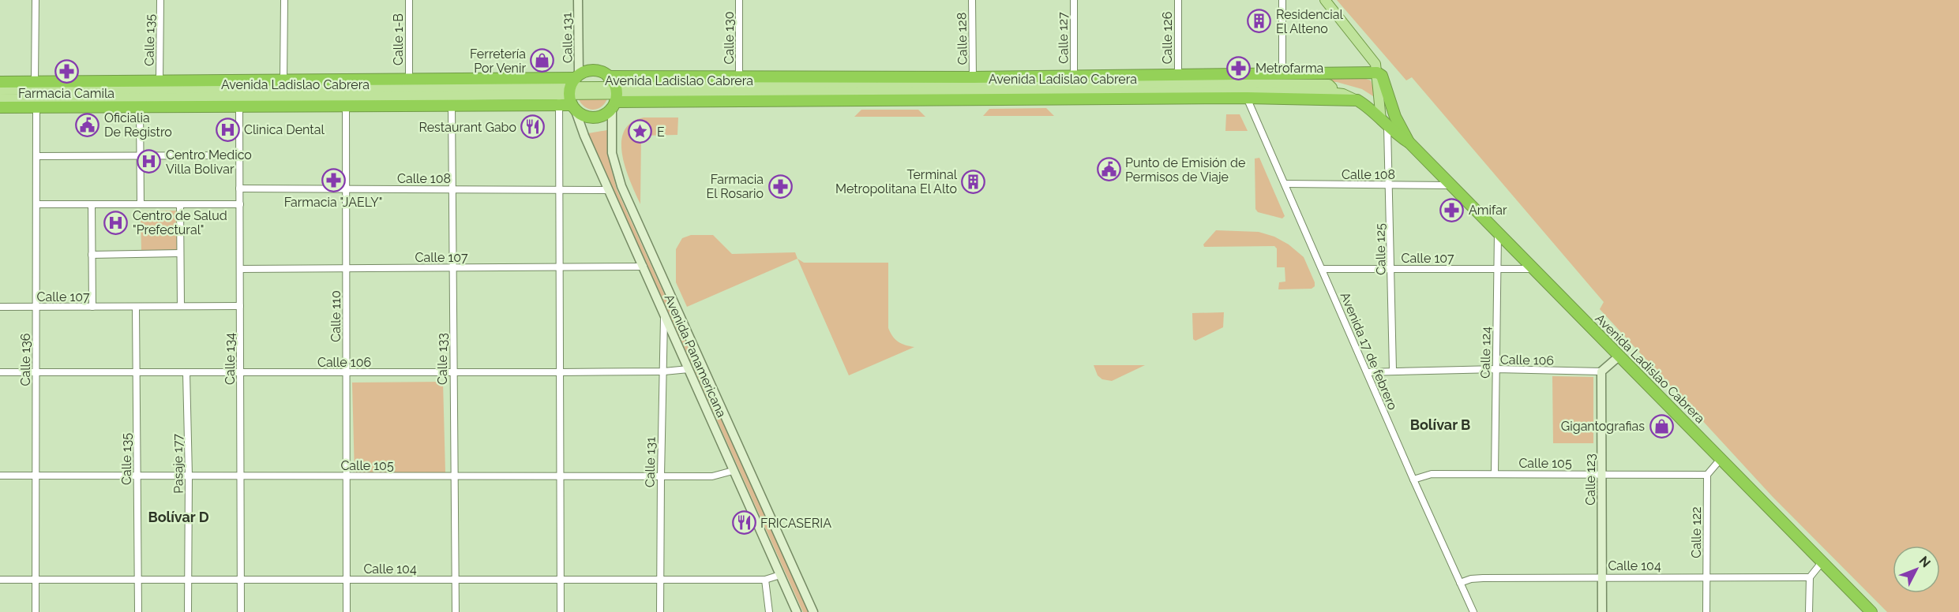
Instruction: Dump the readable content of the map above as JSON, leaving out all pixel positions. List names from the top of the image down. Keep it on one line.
{"streets":{"highway":["Avenida Ladislao Cabrera"],"main road":["Calle 131","Avenida Panamericana","Calle 123"],"street":["Calle 130","Calle 127","Calle 126","Calle 128","Calle 1-B","Calle 135","Calle 108","Calle 125","Calle 107","Calle 110","Avenida 17 de febrero","Calle 124","Calle 134","Calle 133","Calle 136","Calle 106","Calle 105","Pasaje 177","Calle 122","Calle 104"]},"crossings":[["Calle 131","Avenida Ladislao Cabrera"],["Calle 131","Avenida Panamericana"],["Calle 131","Calle 106"],["Calle 131","Calle 105"],["Calle 131","Calle 104"],["Calle 130","Avenida Ladislao Cabrera"],["Calle 127","Avenida Ladislao Cabrera"],["Calle 126","Avenida Ladislao Cabrera"],["Calle 128","Avenida Ladislao Cabrera"],["Calle 1-B","Avenida Ladislao Cabrera"],["Calle 135","Avenida Ladislao Cabrera"],["Calle 135","Calle 107"],["Calle 135","Calle 106"],["Calle 135","Calle 105"],["Calle 135","Calle 104"],["Avenida Ladislao Cabrera","Calle 108"],["Avenida Ladislao Cabrera","Calle 125"],["Avenida Ladislao Cabrera","Calle 107"],["Avenida Ladislao Cabrera","Calle 110"],["Avenida Ladislao Cabrera","Avenida 17 de febrero"],["Avenida Ladislao Cabrera","Calle 124"],["Avenida Ladislao Cabrera","Avenida Panamericana"],["Avenida Ladislao Cabrera","Calle 134"],["Avenida Ladislao Cabrera","Calle 133"],["Avenida Ladislao Cabrera","Calle 136"],["Calle 108","Calle 125"],["Calle 108","Calle 110"],["Calle 108","Avenida 17 de febrero"],["Calle 108","Avenida Panamericana"],["Calle 108","Calle 134"],["Calle 108","Calle 133"],["Calle 125","Calle 107"],["Calle 125","Calle 106"],["Calle 107","Calle 110"],["Calle 107","Avenida 17 de febrero"],["Calle 107","Calle 124"],["Calle 107","Avenida Panamericana"],["Calle 107","Calle 134"],["Calle 107","Calle 133"],["Calle 107","Calle 136"],["Calle 110","Calle 106"],["Calle 110","Calle 105"],["Calle 110","Calle 104"],["Avenida 17 de febrero","Calle 106"],["Avenida 17 de febrero","Calle 105"],["Avenida 17 de febrero","Calle 104"],["Calle 124","Calle 106"],["Calle 124","Calle 105"],["Avenida Panamericana","Calle 106"],["Avenida Panamericana","Calle 105"],["Avenida Panamericana","Calle 104"],["Calle 134","Calle 106"],["Calle 134","Calle 105"],["Calle 134","Calle 104"],["Calle 133","Calle 106"],["Calle 133","Calle 105"],["Calle 133","Calle 104"],["Calle 136","Calle 106"],["Calle 136","Calle 105"],["Calle 136","Calle 104"],["Calle 106","Pasaje 177"],["Calle 106","Calle 123"],["Calle 105","Pasaje 177"],["Calle 105","Calle 123"],["Calle 105","Calle 122"],["Pasaje 177","Calle 104"],["Calle 123","Calle 104"],["Calle 122","Calle 104"]],"districts":["Bolívar B","Bolívar D"],"places":{"building":["Residencial El Alteno","Terminal Metropolitana El Alto"],"shop":["Ferretería Por Venir","Gigantografias"],"pharmacy":["Metrofarma","Farmacia Camila","Farmacia \"JAELY\"","Farmacia El Rosario","Amifar"],"public building":["Oficialia De Registro","Punto de Emisión de Permisos de Viaje"],"restaurant":["Restaurant Gabo","FRICASERIA"],"hospital":["Clinica Dental","Centro Medico Villa Bolivar","Centro de Salud \"Prefectural\""],"place":["E"]},"north":"top right"}
